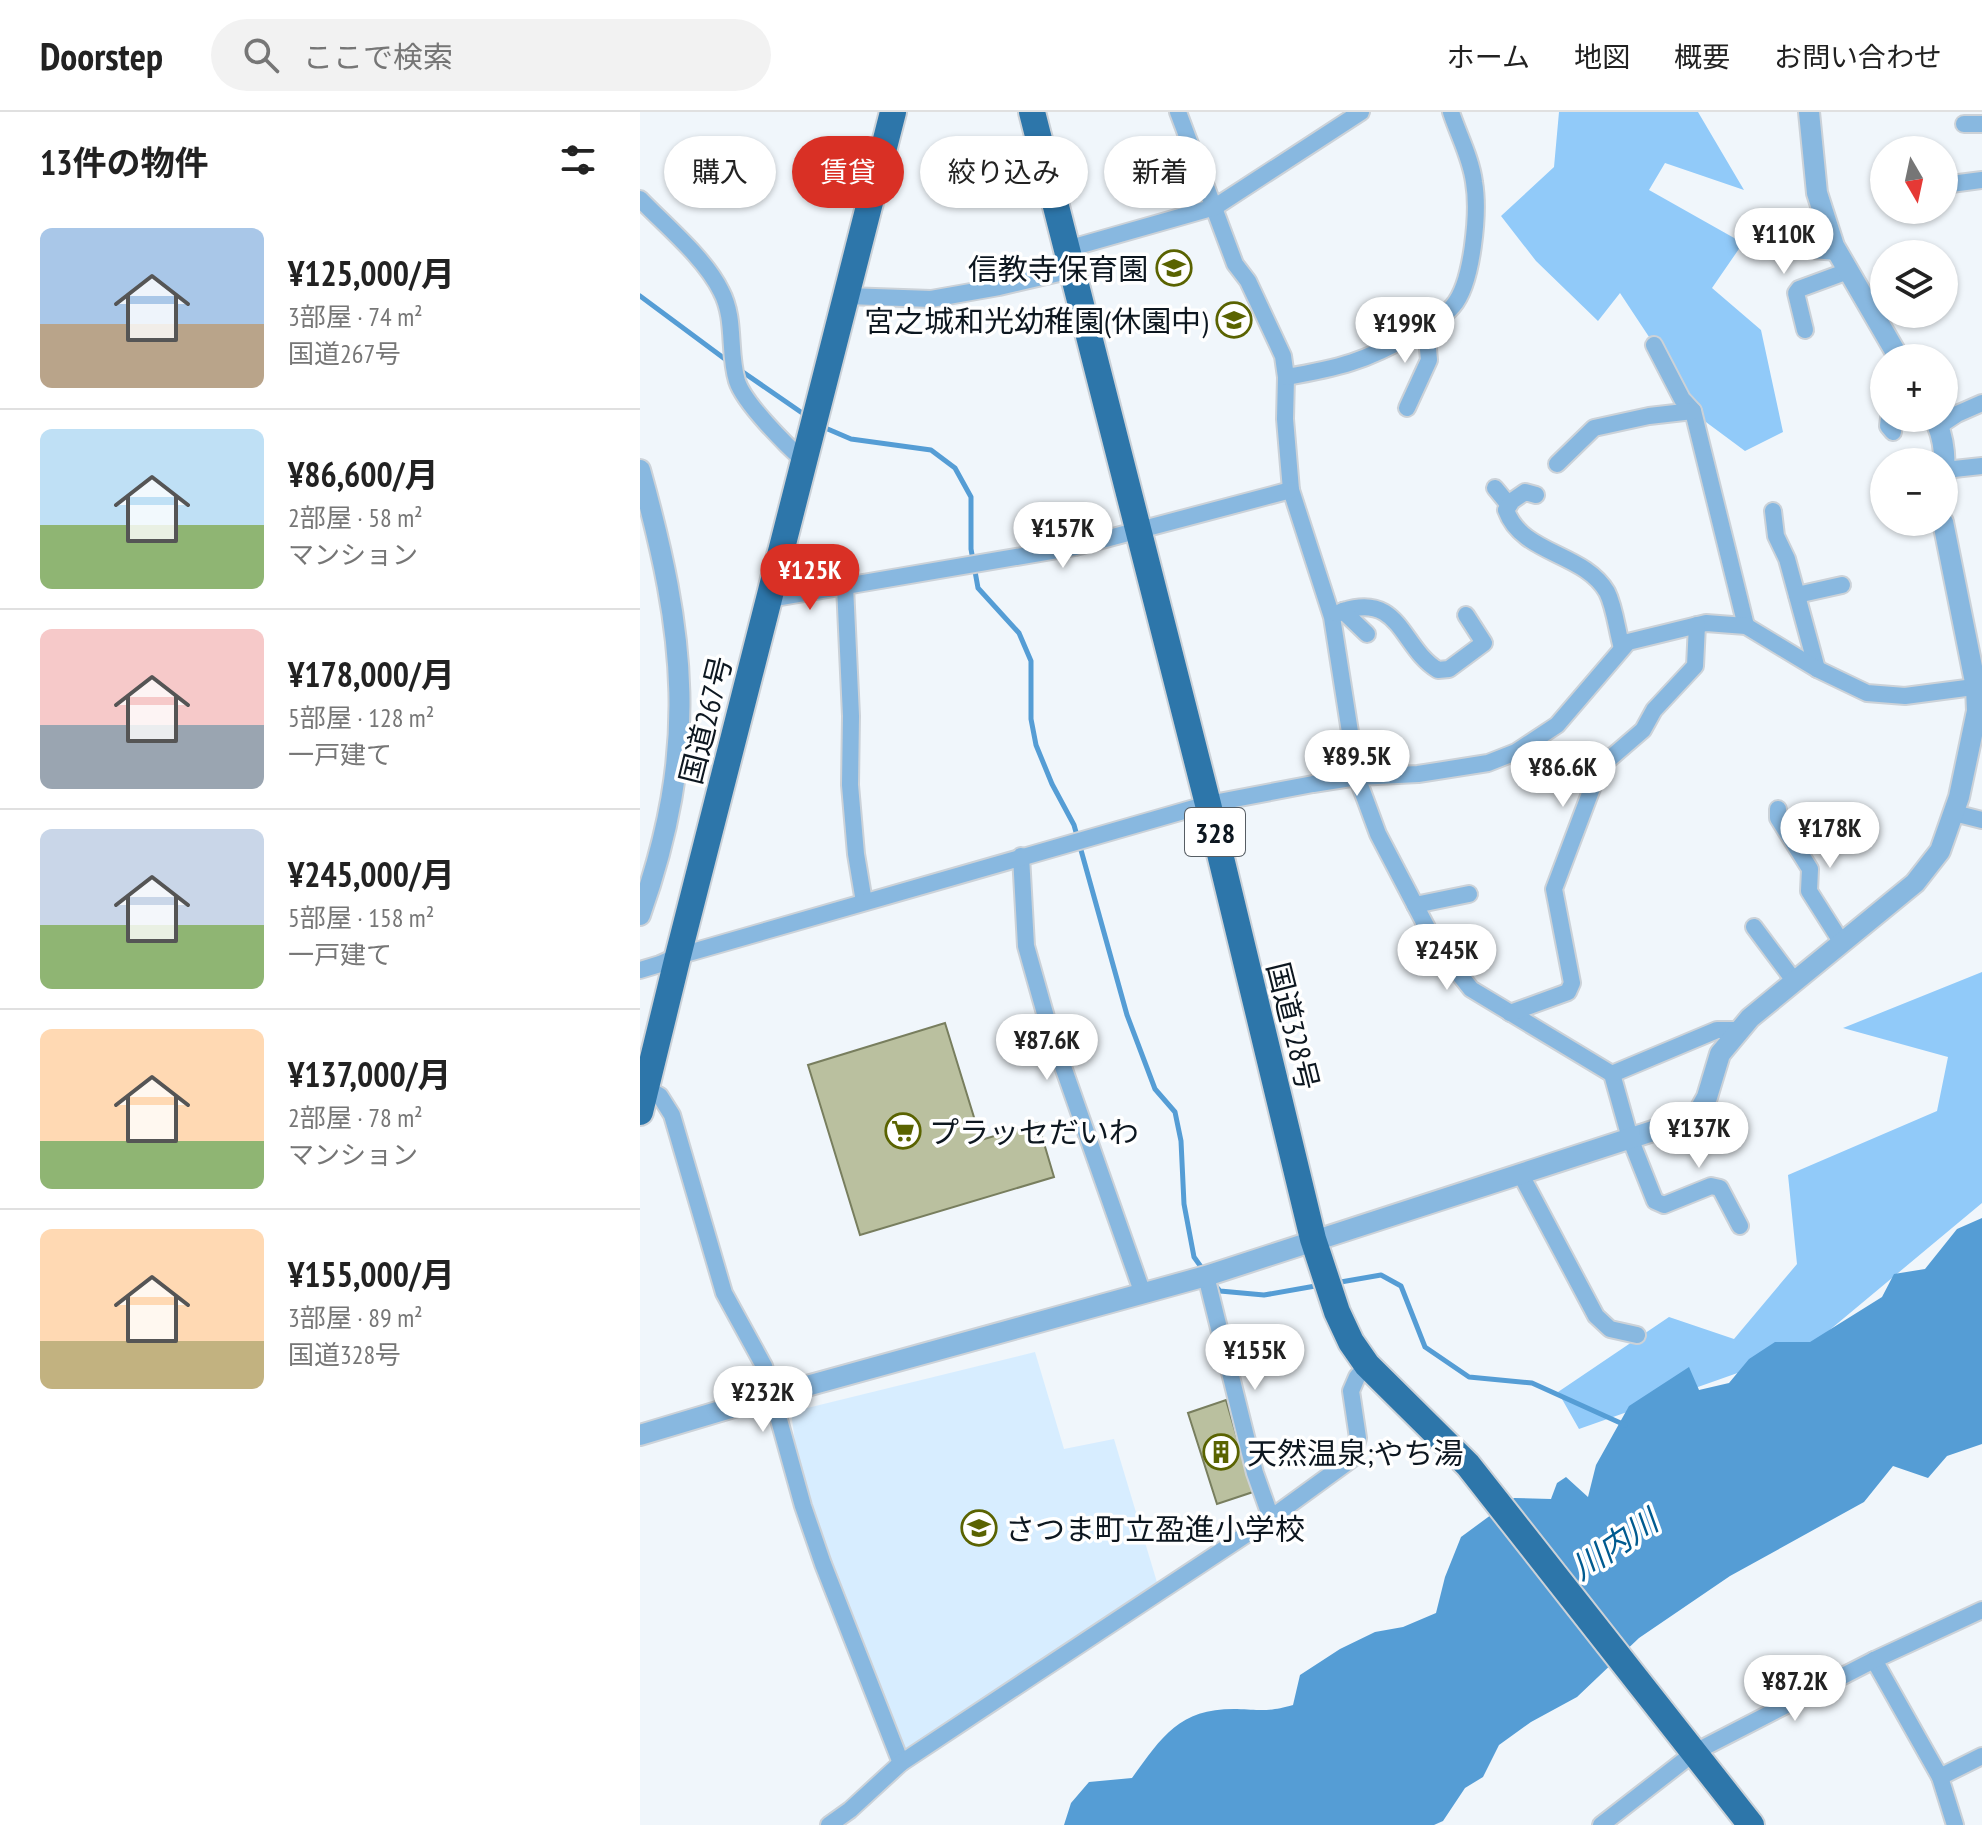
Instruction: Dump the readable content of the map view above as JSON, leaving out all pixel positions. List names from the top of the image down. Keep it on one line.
{"streets":{"highway":["国道267号","328","国道328号"]},"water":["川内川"],"places":{"school or university":["信教寺保育園","宮之城和光幼稚園(休園中)","さつま町立盈進小学校"],"supermarket":["プラッセだいわ"],"building":["天然温泉;やち湯"]},"north":"bottom","page":{"header":"Doorstep","search":"ここで検索","nav":["ホーム","地図","概要","お問い合わせ"],"heading":"13件の物件","map_buttons":["+","−"],"chip":["購入","賃貸","絞り込み","新着"],"list":[{"name":"¥125,000/月","note":"3部屋 · 74 m² · 国道267号"},{"name":"¥86,600/月","note":"2部屋 · 58 m² · マンション"},{"name":"¥178,000/月","note":"5部屋 · 128 m² · 一戸建て"},{"name":"¥245,000/月","note":"5部屋 · 158 m² · 一戸建て"},{"name":"¥137,000/月","note":"2部屋 · 78 m² · マンション"},{"name":"¥155,000/月","note":"3部屋 · 89 m² · 国道328号"}],"price":["¥110K","¥199K","¥157K","¥125K","¥89.5K","¥86.6K","¥178K","¥245K","¥87.6K","¥137K","¥155K","¥232K","¥87.2K"]}}
